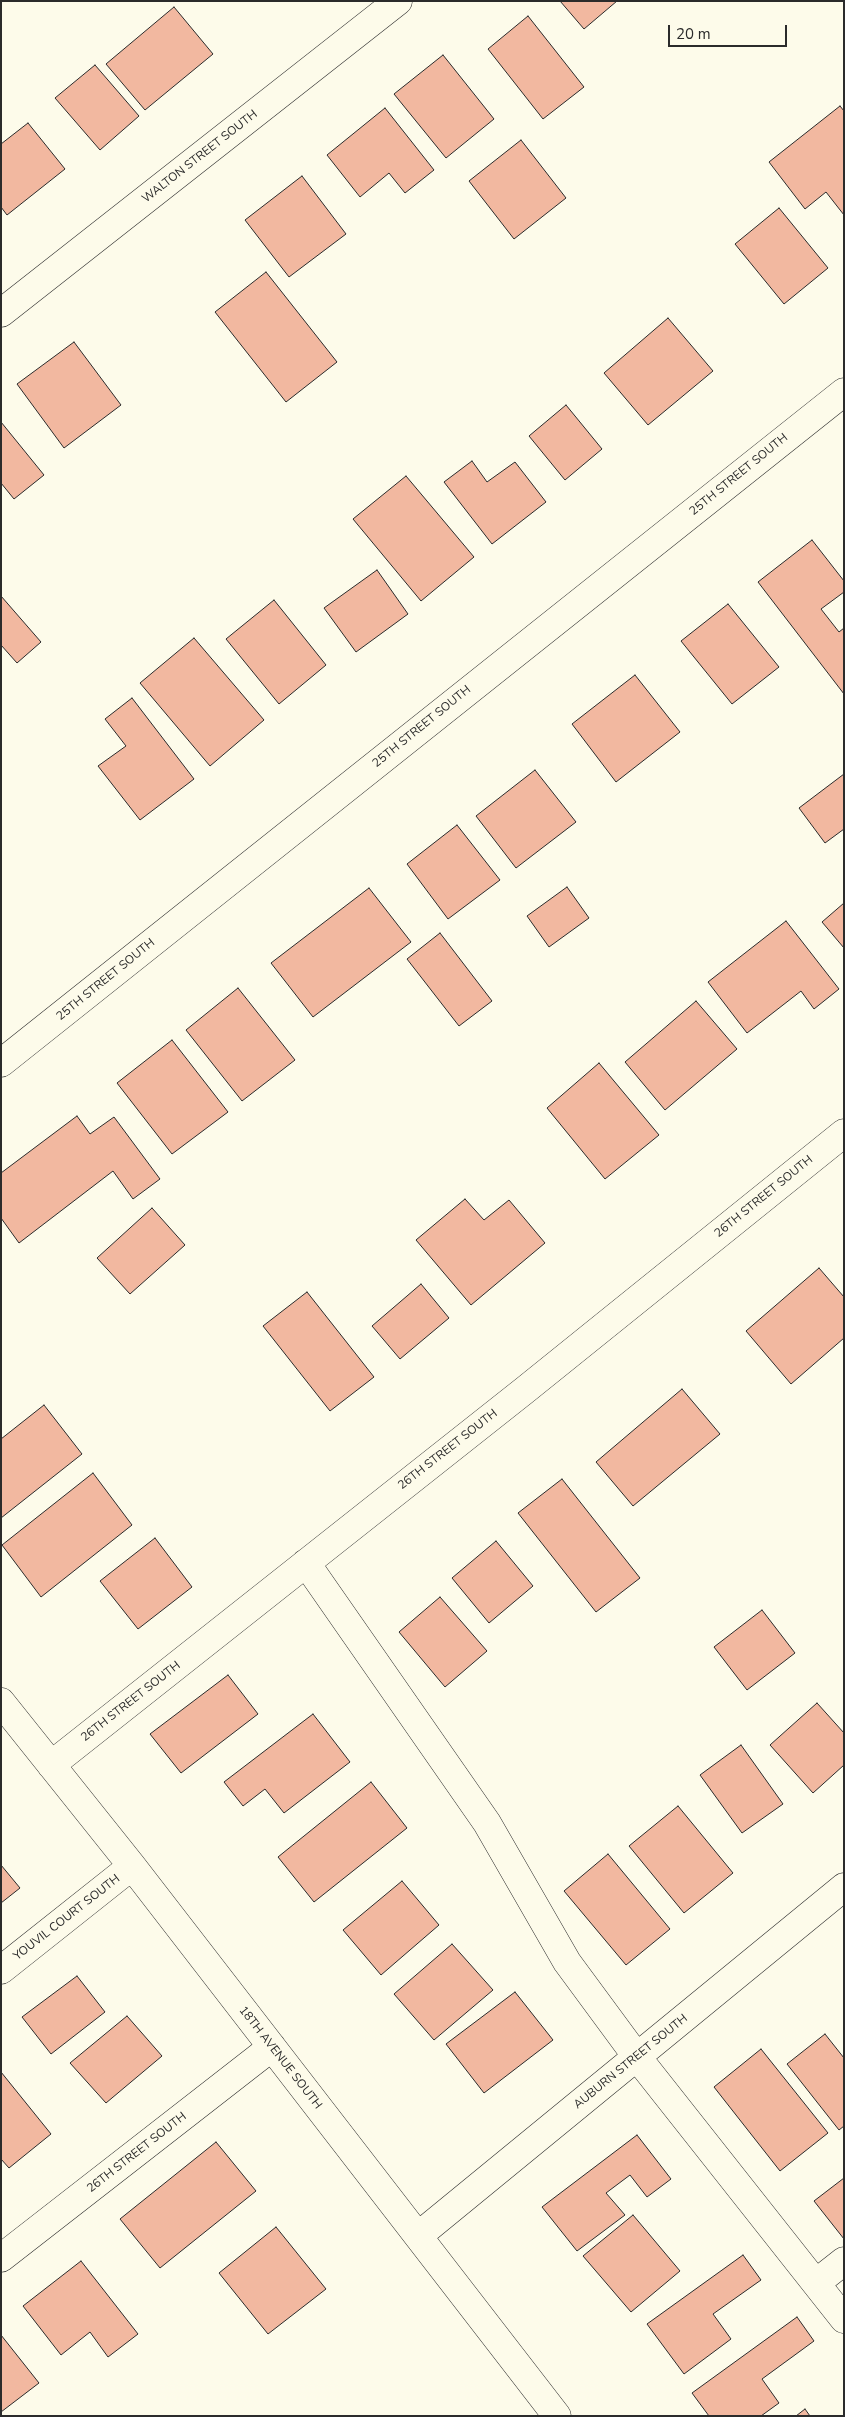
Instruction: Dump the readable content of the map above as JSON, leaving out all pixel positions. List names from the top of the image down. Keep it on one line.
{"streets":{"street":["WALTON STREET SOUTH","25TH STREET SOUTH","26TH STREET SOUTH","YOUVIL COURT SOUTH","18TH AVENUE SOUTH","AUBURN STREET SOUTH"]},"crossings":[["26TH STREET SOUTH","18TH AVENUE SOUTH"],["YOUVIL COURT SOUTH","18TH AVENUE SOUTH"],["18TH AVENUE SOUTH","AUBURN STREET SOUTH"]],"scale_bar":"20 m"}
